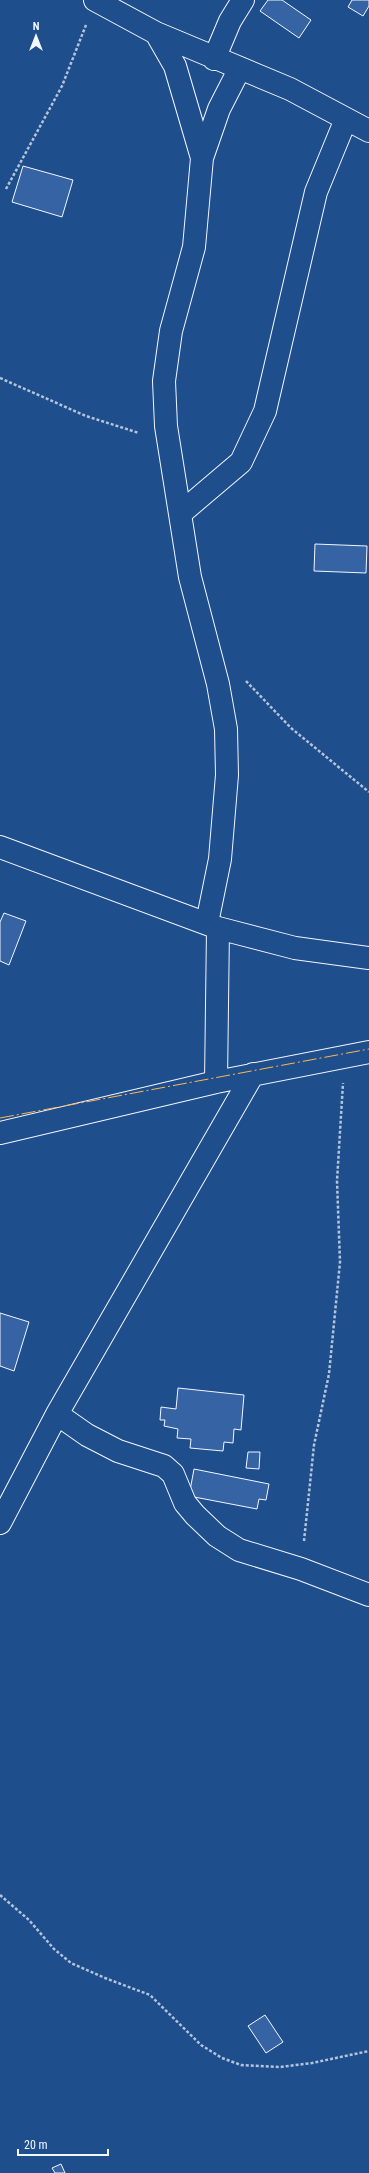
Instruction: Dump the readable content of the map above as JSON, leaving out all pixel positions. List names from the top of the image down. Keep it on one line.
{"scale_bar":"20 m","north":"top"}
